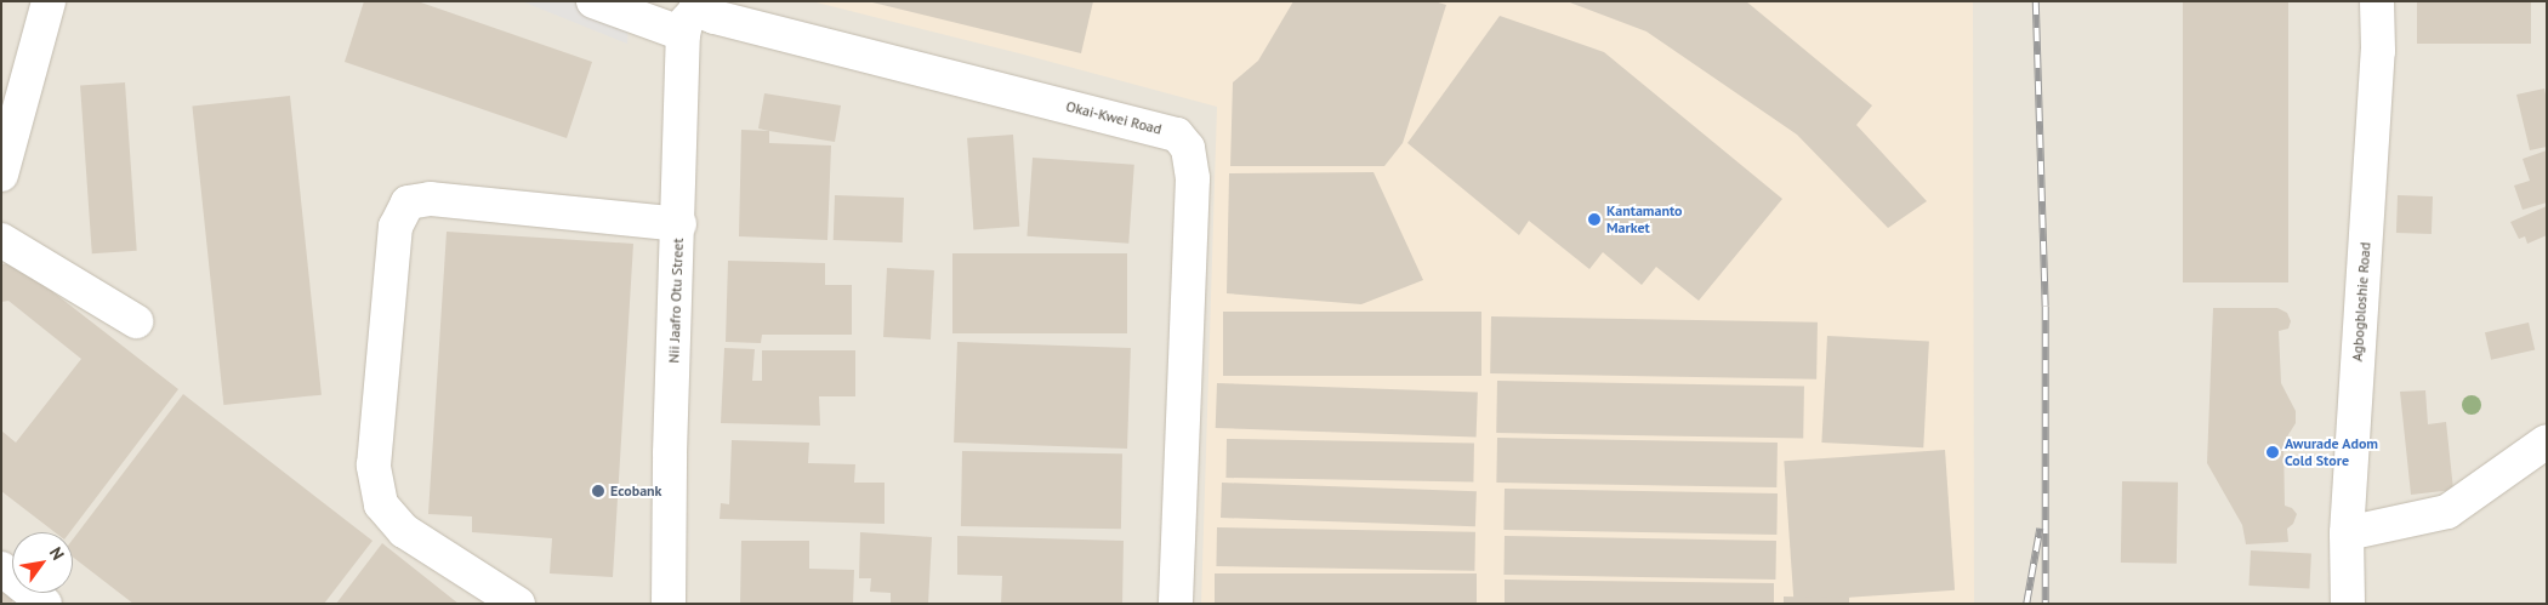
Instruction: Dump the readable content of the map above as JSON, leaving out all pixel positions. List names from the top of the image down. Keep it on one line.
{"streets":{"street":["Okai-Kwei Road","Nii Jaafro Otu Street","Agbogbloshie Road"]},"crossings":[["Okai-Kwei Road","Nii Jaafro Otu Street"]],"places":["Kantamanto Market","Awurade Adom Cold Store","Ecobank"],"north":"top right"}
